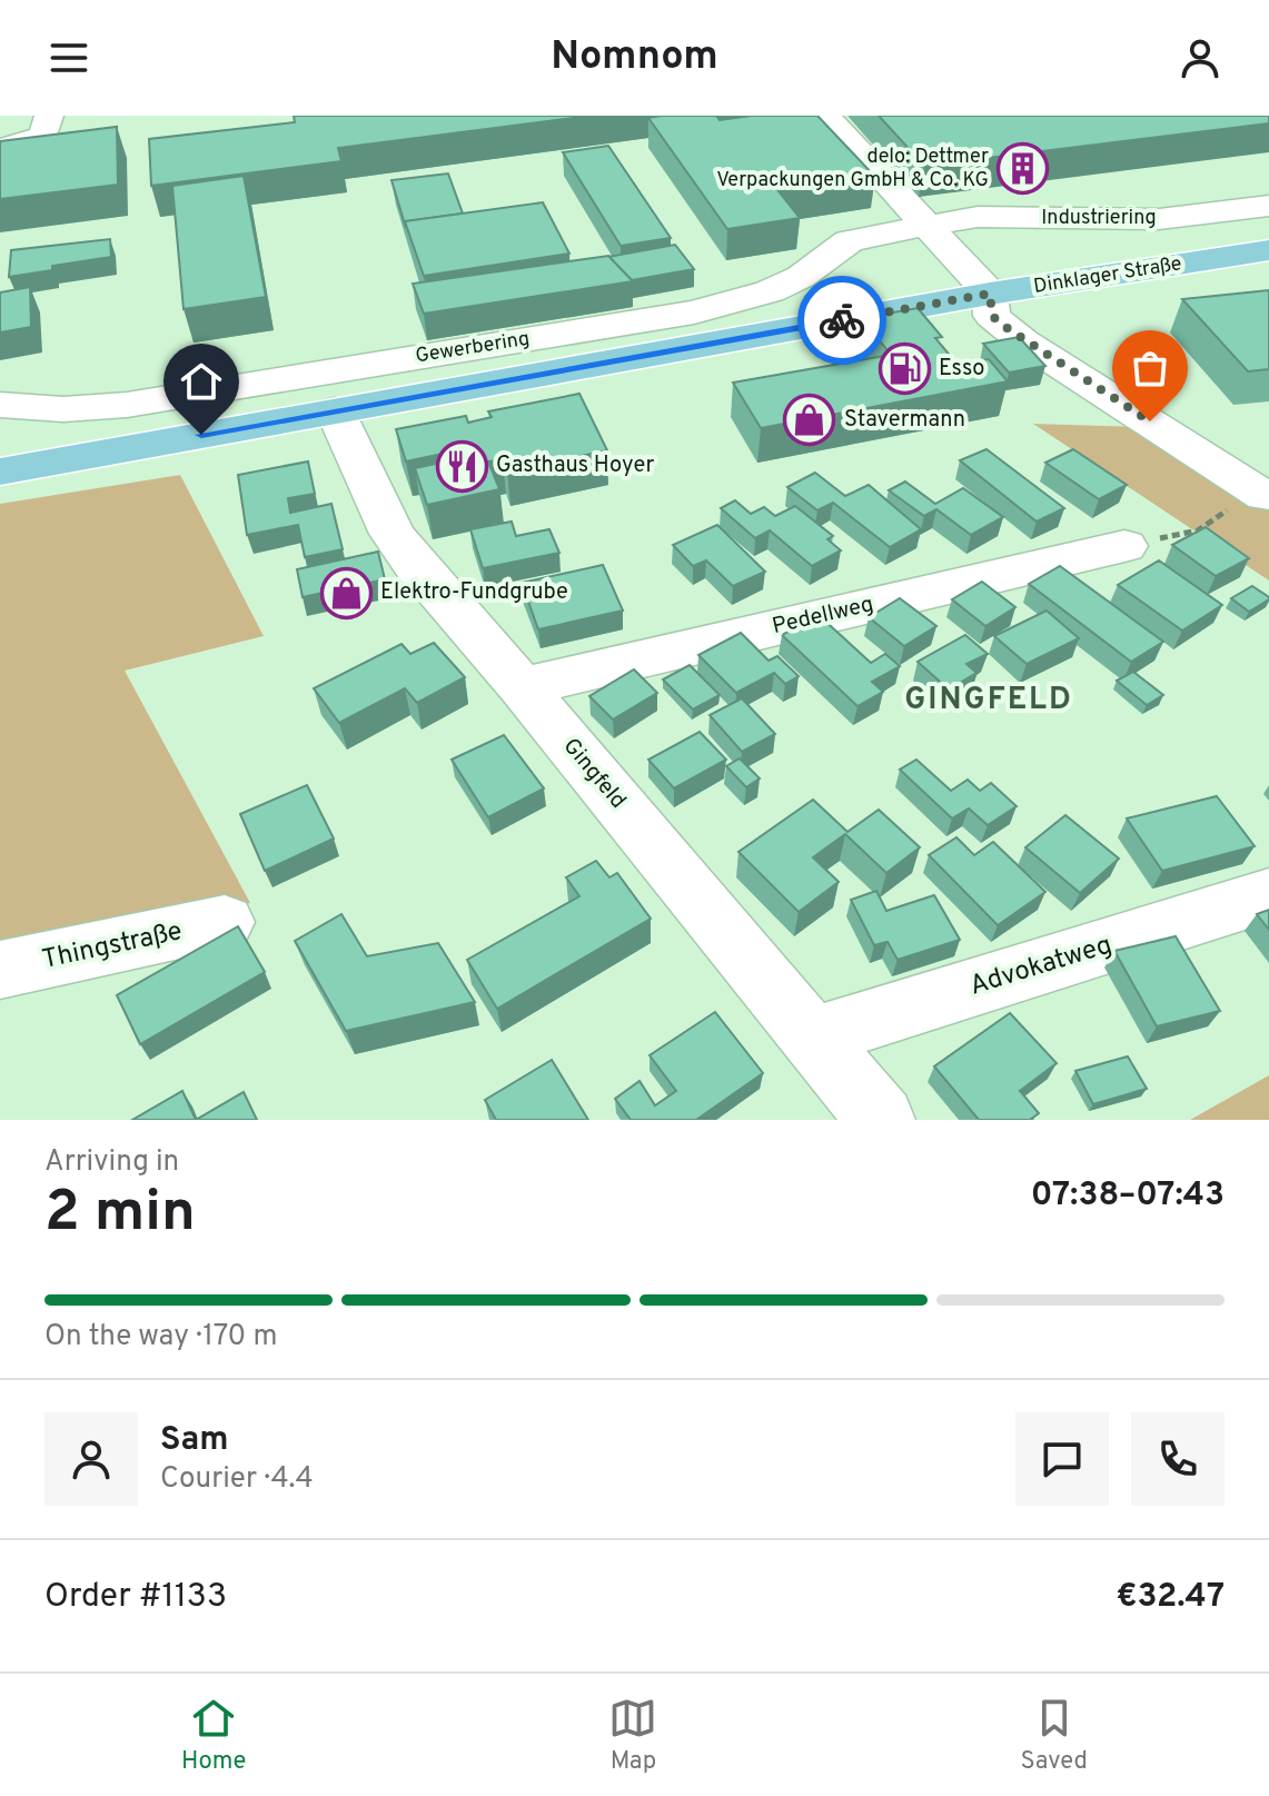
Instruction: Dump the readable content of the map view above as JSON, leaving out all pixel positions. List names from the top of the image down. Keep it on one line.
{"streets":{"main road":["Dinklager Straße"],"street":["Industriering","Gewerbering","Pedellweg","Gingfeld","Thingstraße","Advokatweg"]},"crossings":[["Industriering","Gewerbering"],["Dinklager Straße","Gingfeld"],["Pedellweg","Gingfeld"],["Gingfeld","Advokatweg"]],"districts":["GINGFELD"],"places":{"building":["delo: Dettmer Verpackungen GmbH & Co. KG"],"fuel station":["Esso"],"shop":["Stavermann","Elektro-Fundgrube"],"restaurant":["Gasthaus Hoyer"]},"page":{"header":"Nomnom","heading":["2 min","Arriving in","07:38–07:43"],"panel":["Sam","Courier · 4.4","Order #1133","€32.47"],"bar":"On the way · 170 m","tabs":["Home","Map","Saved"]}}
